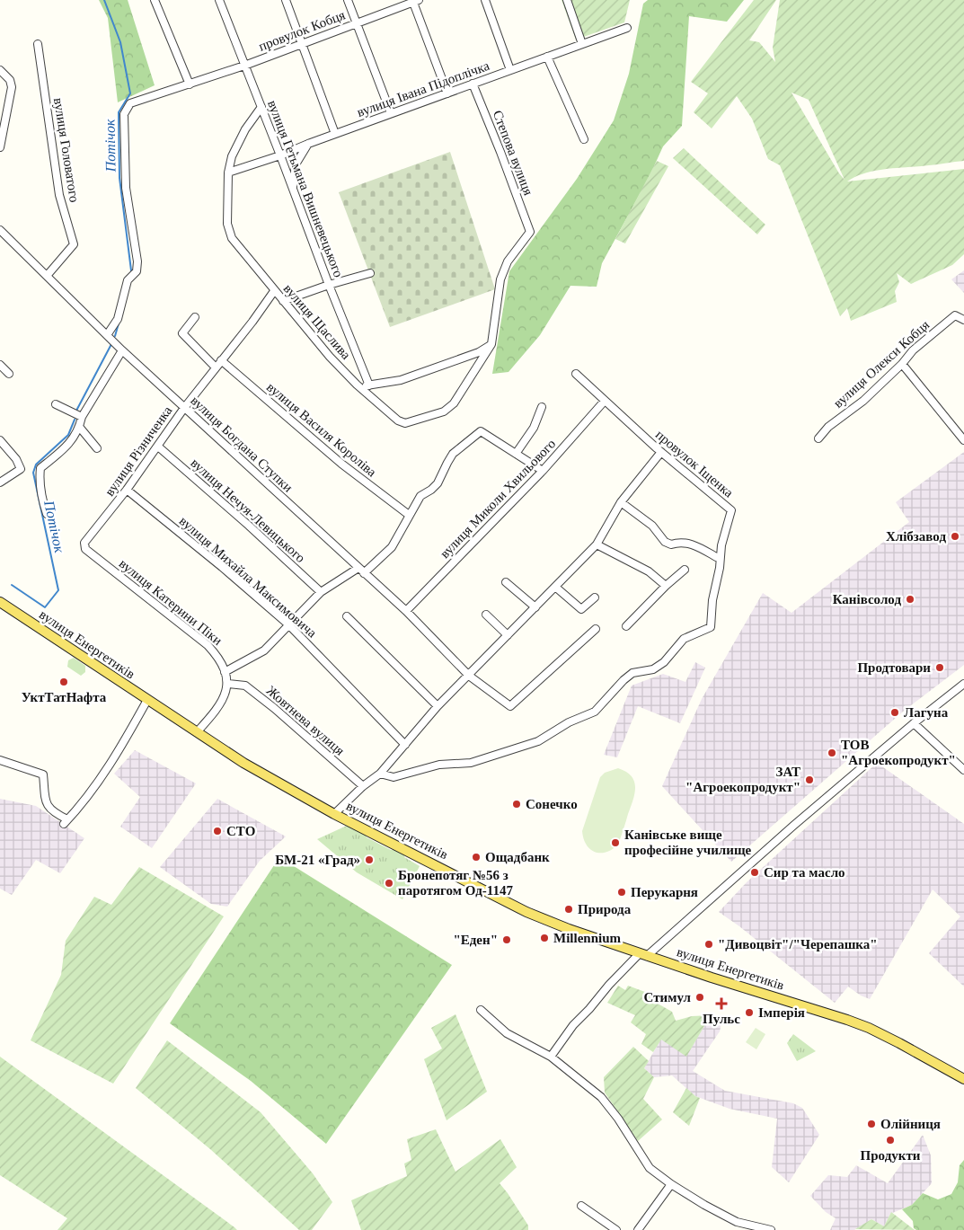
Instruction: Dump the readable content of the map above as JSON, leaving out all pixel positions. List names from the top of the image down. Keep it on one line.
{"streets":{"main road":["вулиця Енергетиків"],"street":["провулок Кобця","вулиця Івана Підоплічка","вулиця Головатого","Степова вулиця","вулиця Гетьмана Вишневецького","вулиця Щаслива","вулиця Олекси Кобця","вулиця Василя Короліва","вулиця Богдана Ступки","вулиця Різниченка","провулок Іщенка","вулиця Миколи Хвильового","вулиця Нечуя-Левицького","вулиця Михайла Максимовича","вулиця Катерини Піки","Жовтнева вулиця"]},"crossings":[["провулок Кобця","вулиця Гетьмана Вишневецького"],["провулок Кобця","вулиця Богдана Ступки"],["вулиця Івана Підоплічка","Степова вулиця"],["вулиця Івана Підоплічка","вулиця Гетьмана Вишневецького"],["вулиця Івана Підоплічка","вулиця Щаслива"],["вулиця Головатого","вулиця Богдана Ступки"],["Степова вулиця","вулиця Щаслива"],["вулиця Гетьмана Вишневецького","вулиця Щаслива"],["вулиця Щаслива","вулиця Різниченка"],["вулиця Василя Короліва","вулиця Різниченка"],["вулиця Богдана Ступки","вулиця Різниченка"],["вулиця Богдана Ступки","вулиця Миколи Хвильового"],["вулиця Різниченка","вулиця Нечуя-Левицького"],["вулиця Різниченка","вулиця Михайла Максимовича"],["вулиця Різниченка","вулиця Катерини Піки"],["провулок Іщенка","вулиця Миколи Хвильового"],["вулиця Катерини Піки","Жовтнева вулиця"]],"water":["Потічок"],"places":{"other":["Хлібзавод","Канівсолод","Продтовари","УктТатНафта","Лагуна","ТОВ \"Агроекопродукт\"","ЗАТ \"Агроекопродукт\"","Сонечко","СТО","Канівське вище професійне училище","Ощадбанк","БМ-21 «Град»","Сир та масло","Бронепотяг №56 з паротягом Од-1147","Перукарня","Природа","Millennium","\"Еден\"","\"Дивоцвіт\"/\"Черепашка\"","Стимул","Імперія","Олійниця","Продукти"],"health":["Пульс"]}}
